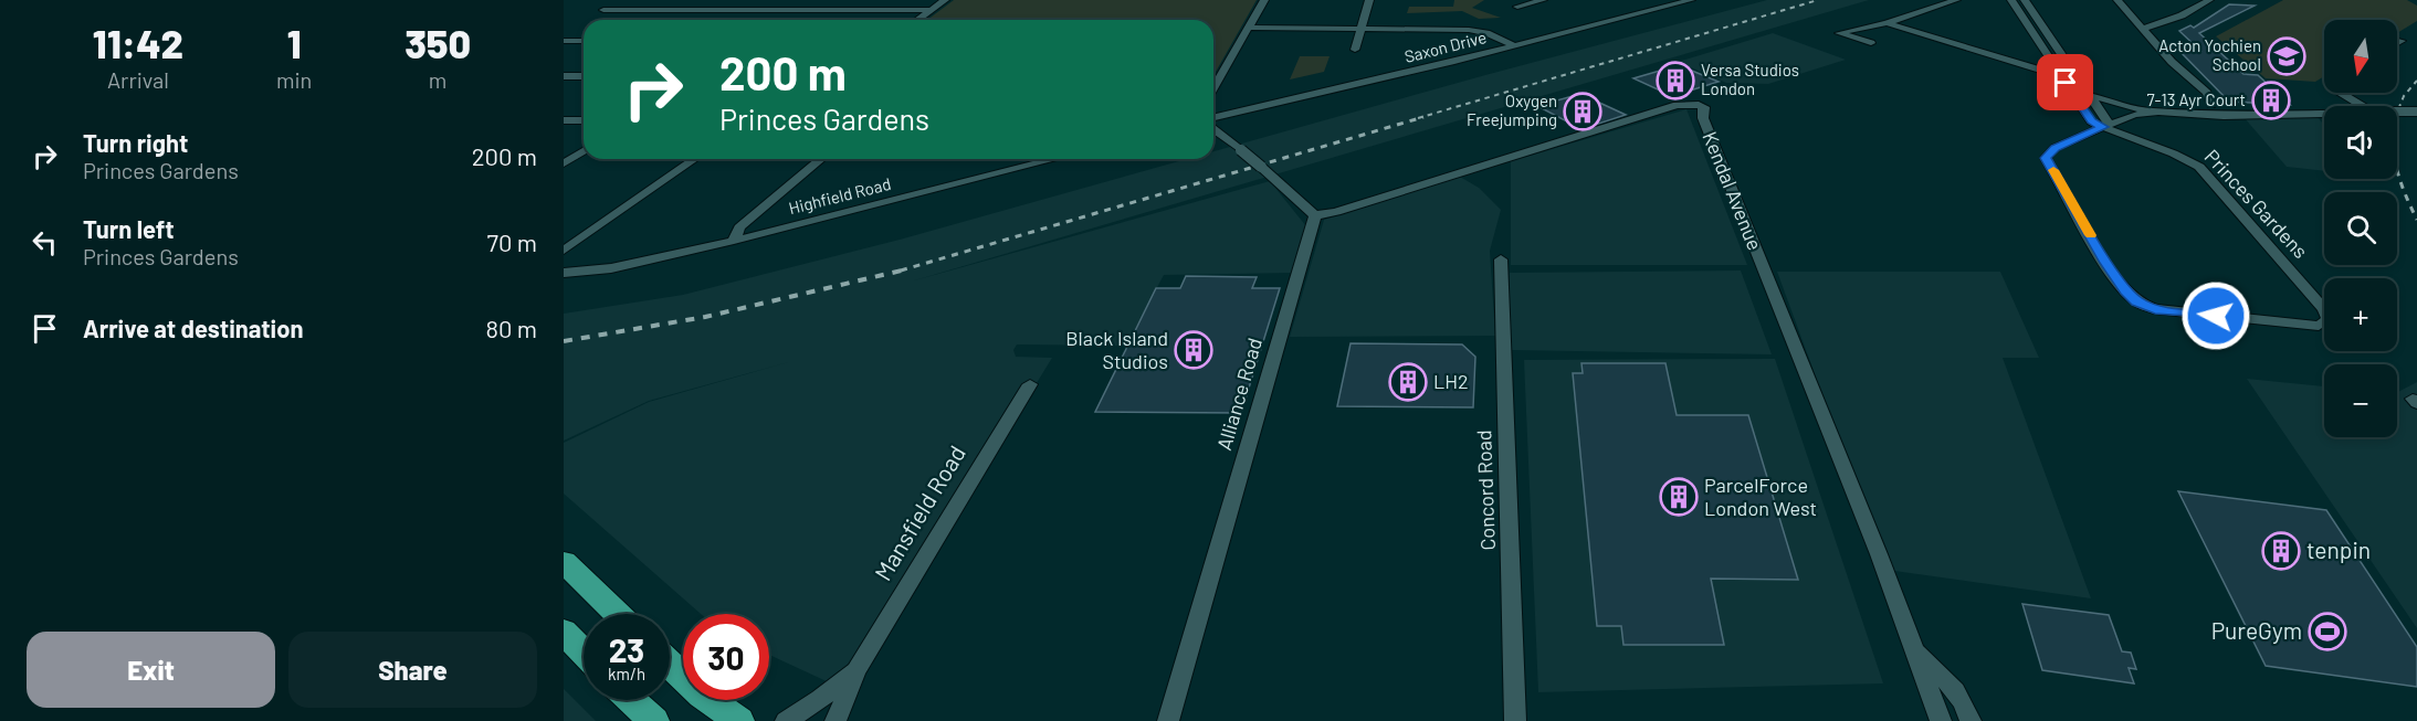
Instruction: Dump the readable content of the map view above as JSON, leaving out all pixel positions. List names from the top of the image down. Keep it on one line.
{"streets":{"street":["Saxon Drive","Kendal Avenue","Highfield Road","Princes Gardens","Alliance Road","Concord Road","Mansfield Road"]},"crossings":[["Kendal Avenue","Alliance Road"]],"places":{"school or university":["Acton Yochien School"],"building":["Versa Studios London","7-13 Ayr Court","Oxygen Freejumping","Black Island Studios","LH2","ParcelForce London West","tenpin"],"sports":["PureGym"]},"north":"bottom","page":{"eta":["11:42","Arrival","1","min","350","m"],"map_buttons":["+","−"],"turn":["200 m","Princes Gardens"],"list":[{"name":"Turn right","note":"Princes Gardens","value":"200 m"},{"name":"Turn left","note":"Princes Gardens","value":"70 m"},{"name":"Arrive at destination","value":"80 m"}],"speed":"23 km/h","limit":"30","buttons":["Exit","Share"]}}
